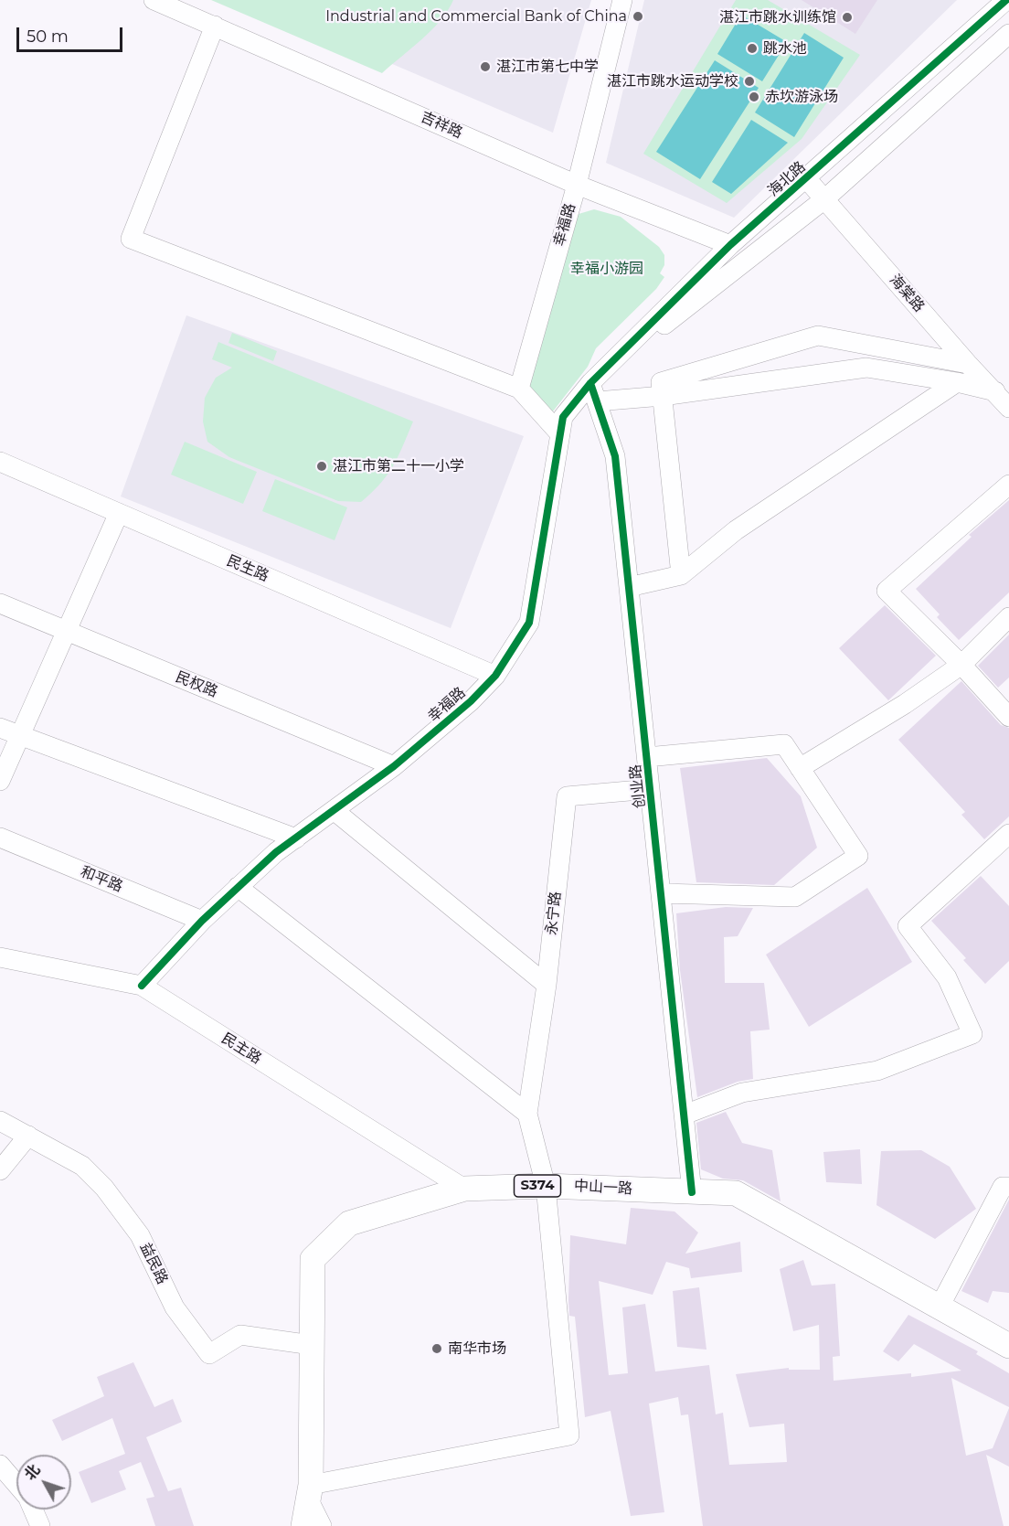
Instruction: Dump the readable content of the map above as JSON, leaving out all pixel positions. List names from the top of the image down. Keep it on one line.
{"streets":{"main road":["S374","中山一路"],"street":["吉祥路","海北路","幸福路","海棠路","民生路","民权路","创业路","和平路","永宁路","民主路","益民路"]},"crossings":[["吉祥路","海北路"],["吉祥路","幸福路"],["海北路","海棠路"],["海北路","创业路"],["幸福路","民生路"],["幸福路","民权路"],["幸福路","和平路"],["幸福路","民主路"],["创业路","永宁路"],["创业路","中山一路"],["民主路","中山一路"],["中山一路","益民路"]],"parks":["幸福小游园"],"places":["Industrial and Commercial Bank of China","湛江市跳水训练馆","跳水池","湛江市第七中学","湛江市跳水运动学校","赤坎游泳场","湛江市第二十一小学","南华市场"],"scale_bar":"50 m","north":"top left"}
